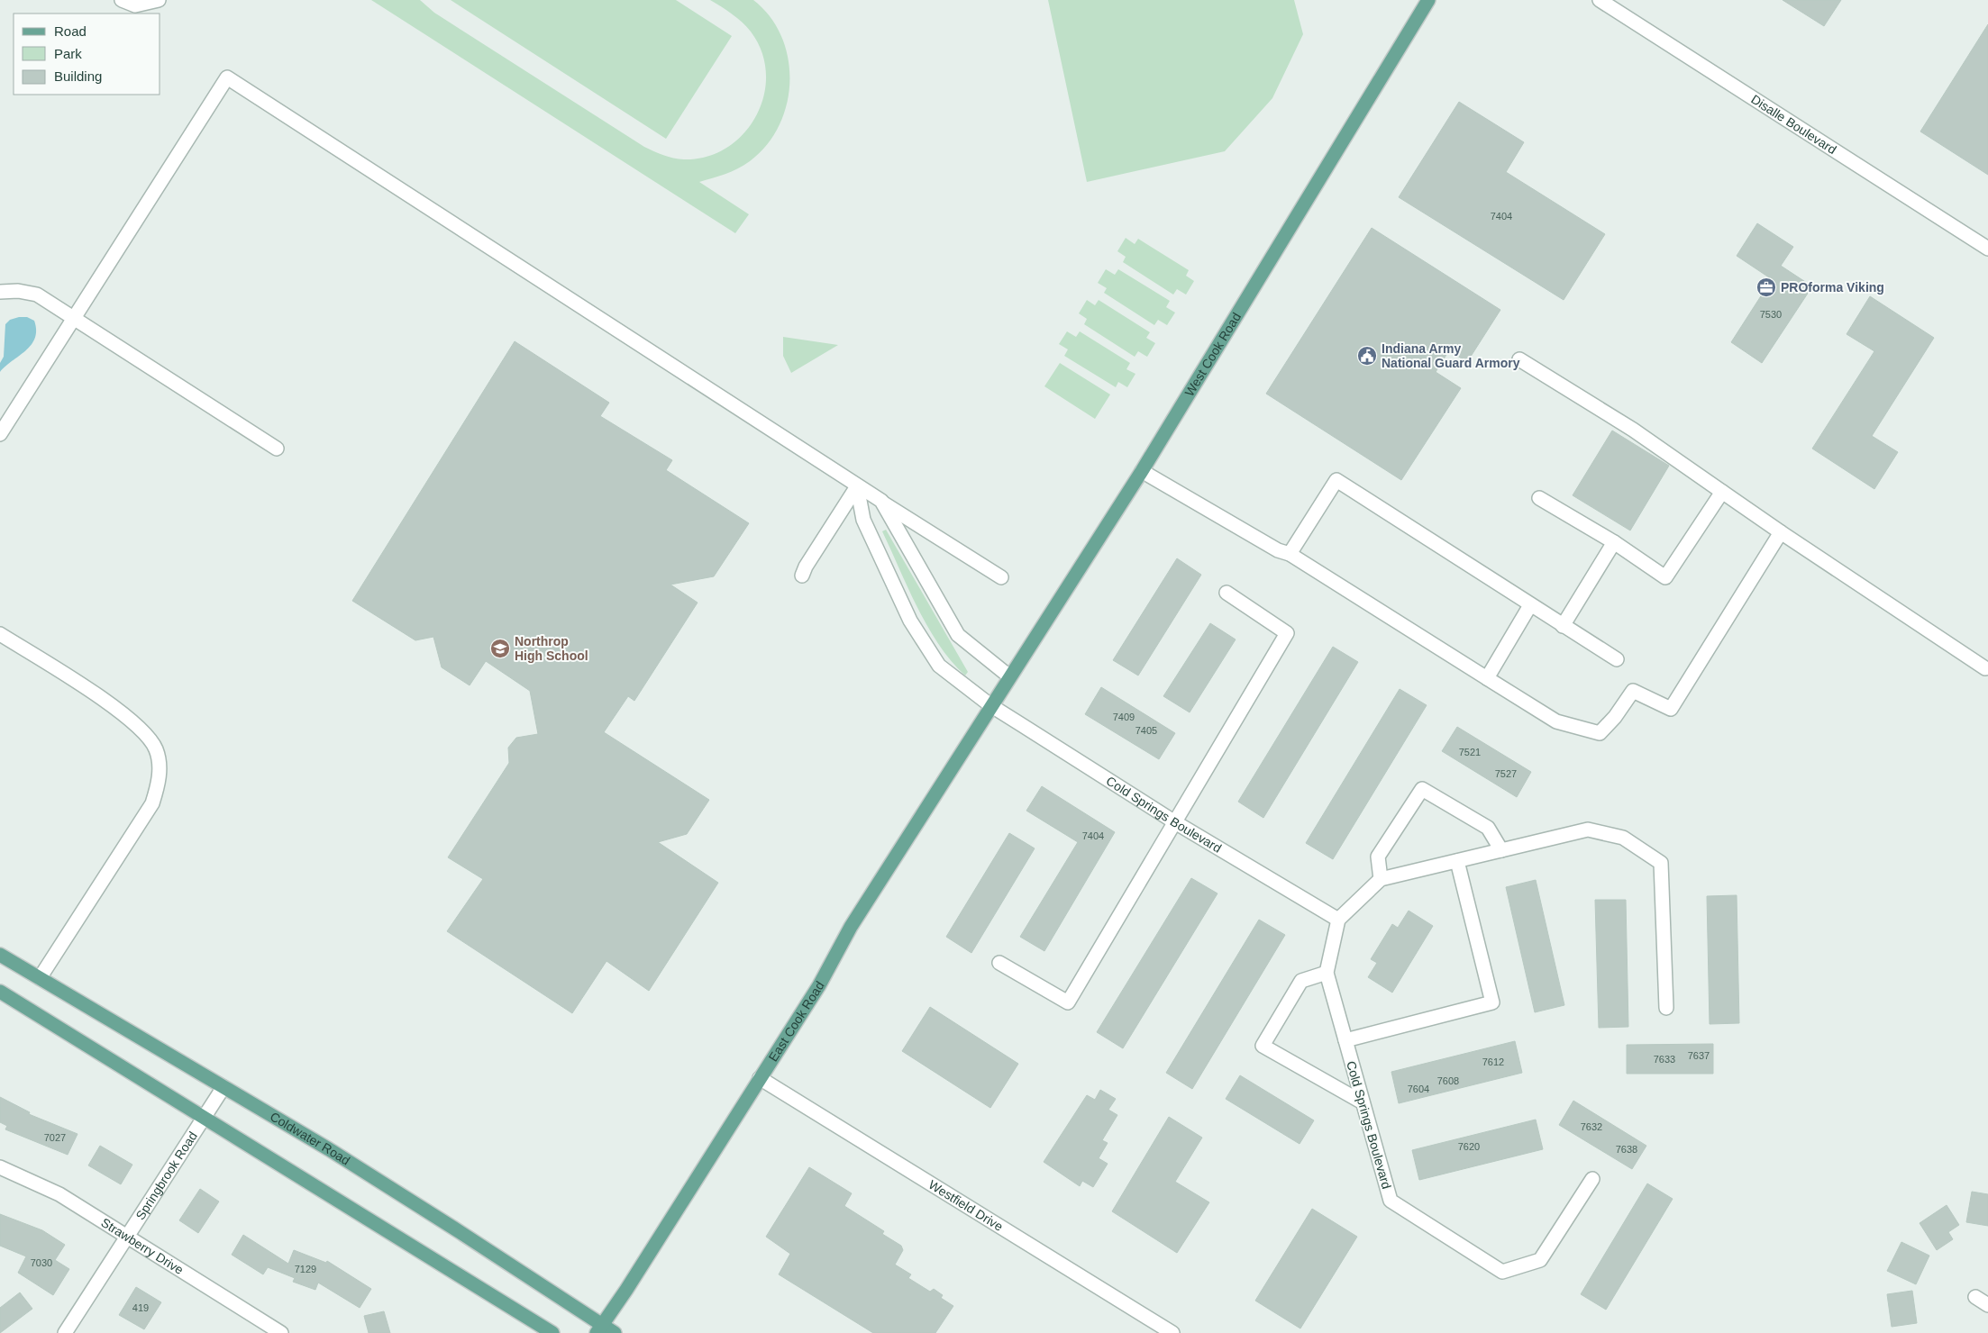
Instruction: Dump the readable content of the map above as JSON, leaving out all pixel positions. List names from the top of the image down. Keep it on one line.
{"streets":{"main road":["West Cook Road","East Cook Road","Coldwater Road"],"street":["Disalle Boulevard","Cold Springs Boulevard","Springbrook Road","Westfield Drive","Strawberry Drive"]},"crossings":[["West Cook Road","Cold Springs Boulevard"],["West Cook Road","East Cook Road"],["Cold Springs Boulevard","East Cook Road"],["East Cook Road","Coldwater Road"],["East Cook Road","Westfield Drive"],["Coldwater Road","Springbrook Road"],["Springbrook Road","Strawberry Drive"]],"places":{"office":["PROforma Viking"],"public building":["Indiana Army National Guard Armory"],"school or university":["Northrop High School"]},"house_numbers":["7404","7530","7409","7405","7521","7527","7404","7637","7633","7612","7608","7604","7632","7027","7620","7638","7030","7129","419"],"legend":["Road","Park","Building"]}
